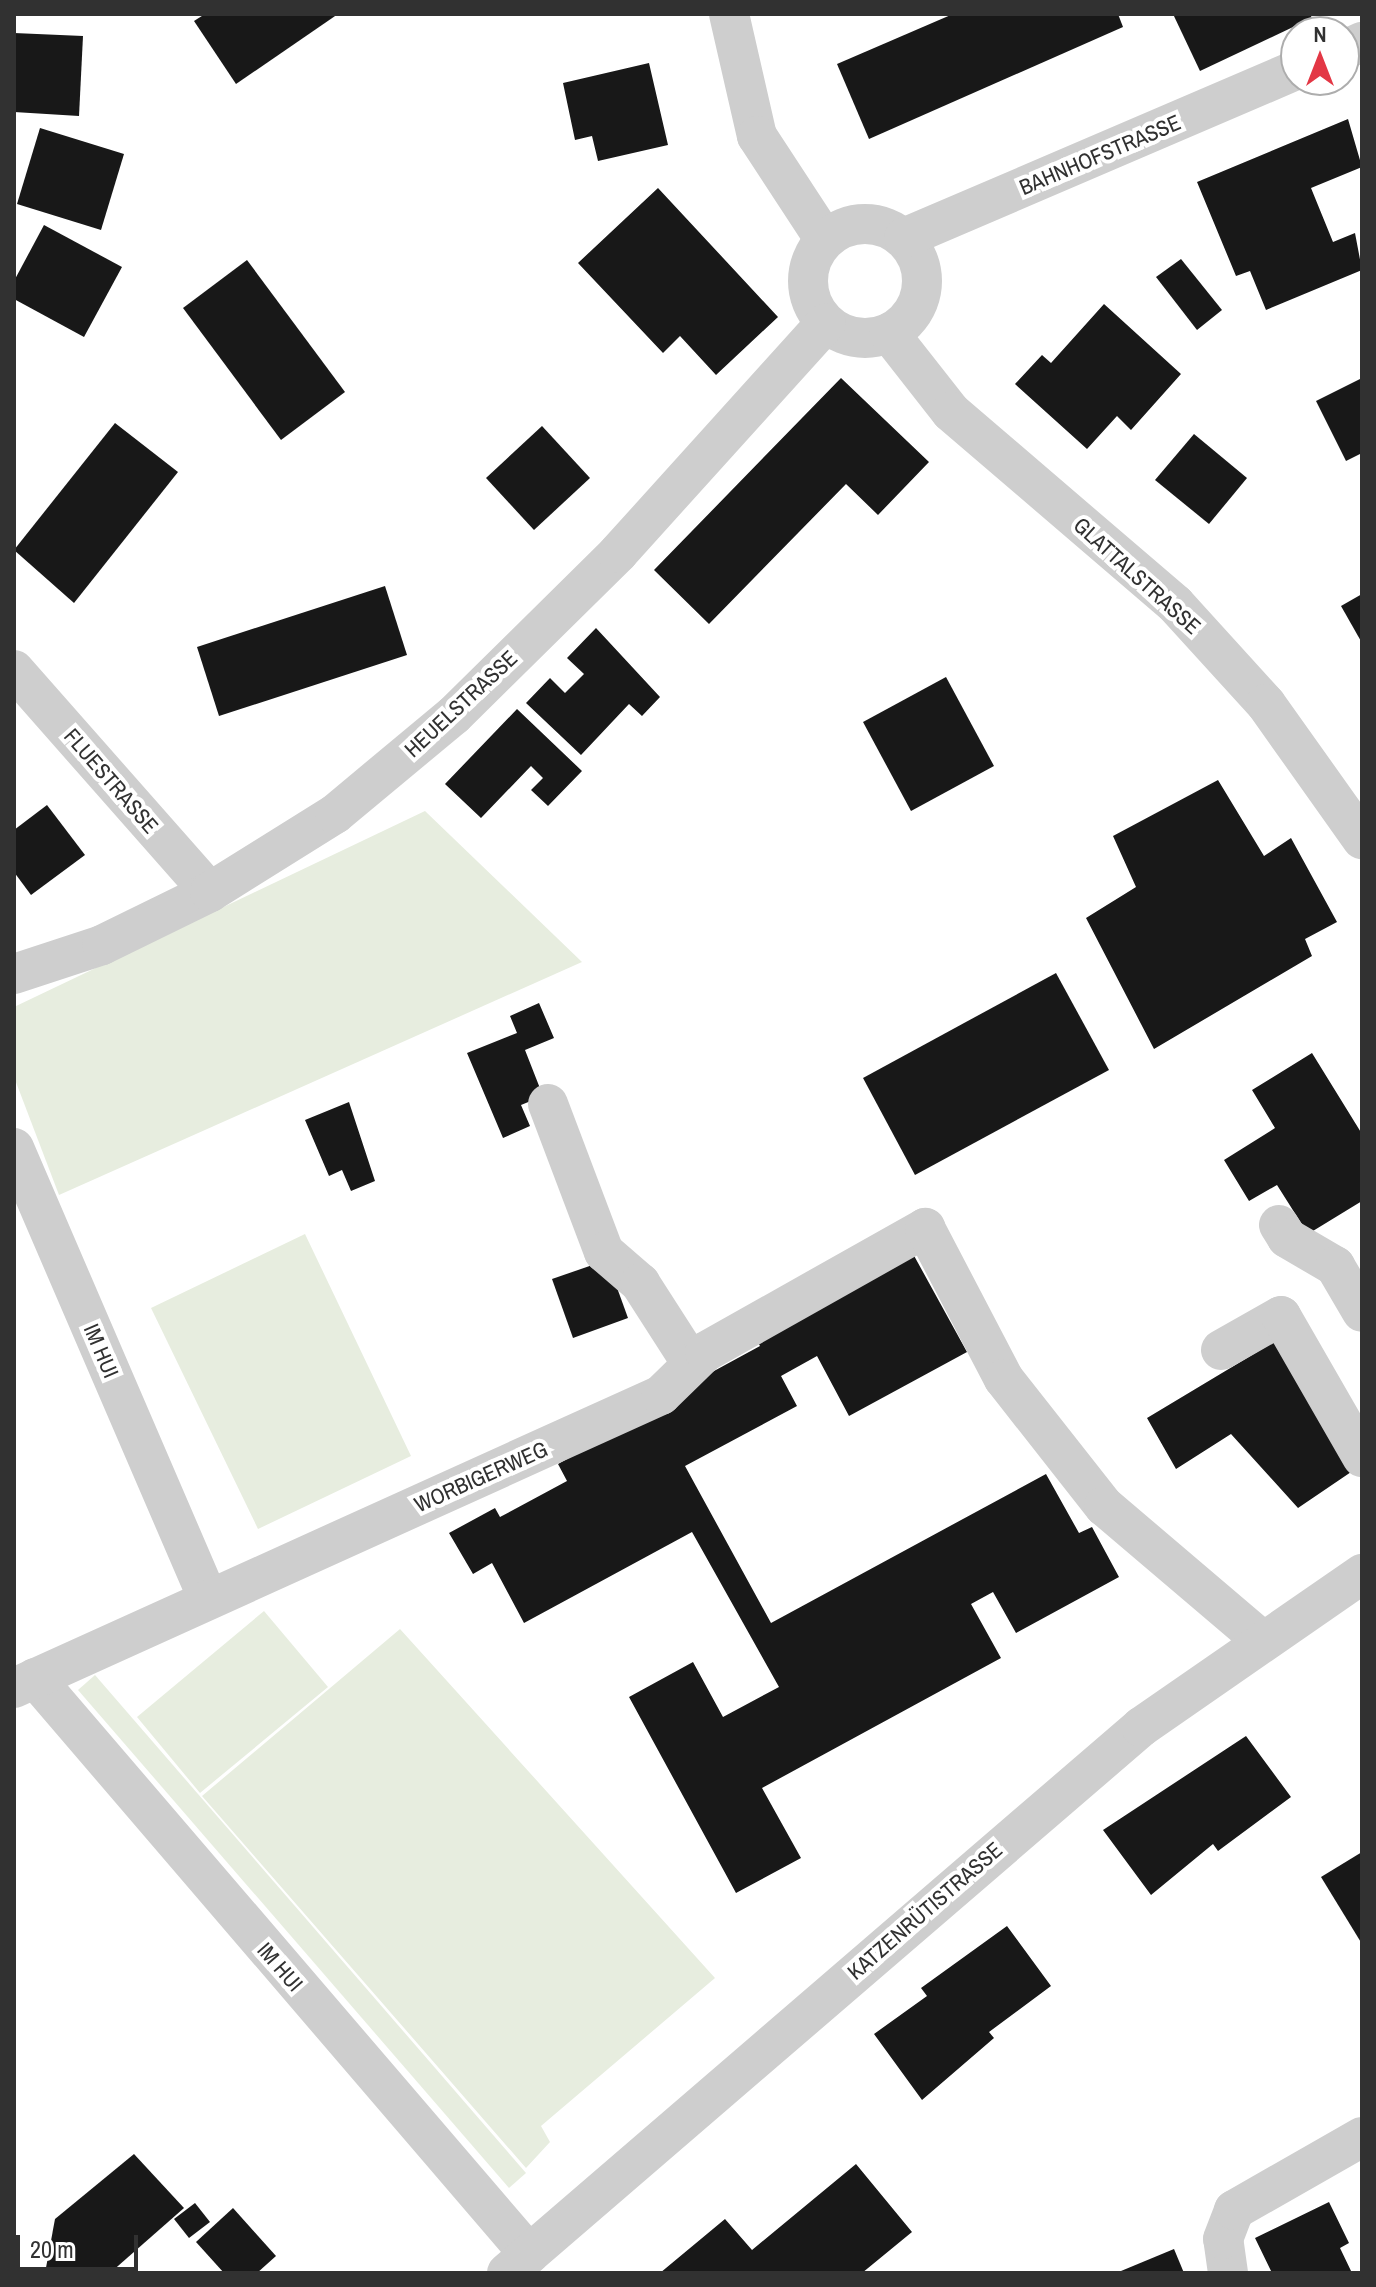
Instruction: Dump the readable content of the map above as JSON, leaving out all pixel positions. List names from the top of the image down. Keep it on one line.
{"streets":{"street":["BAHNHOFSTRASSE","GLATTALSTRASSE","HEUELSTRASSE","FLUESTRASSE","IM HUI","WORBIGERWEG","KATZENRÜTISTRASSE"]},"crossings":[["BAHNHOFSTRASSE","GLATTALSTRASSE"],["BAHNHOFSTRASSE","HEUELSTRASSE"],["GLATTALSTRASSE","HEUELSTRASSE"],["HEUELSTRASSE","FLUESTRASSE"],["IM HUI","WORBIGERWEG"],["IM HUI","KATZENRÜTISTRASSE"],["WORBIGERWEG","KATZENRÜTISTRASSE"]],"scale_bar":"20 m","north":"top"}
